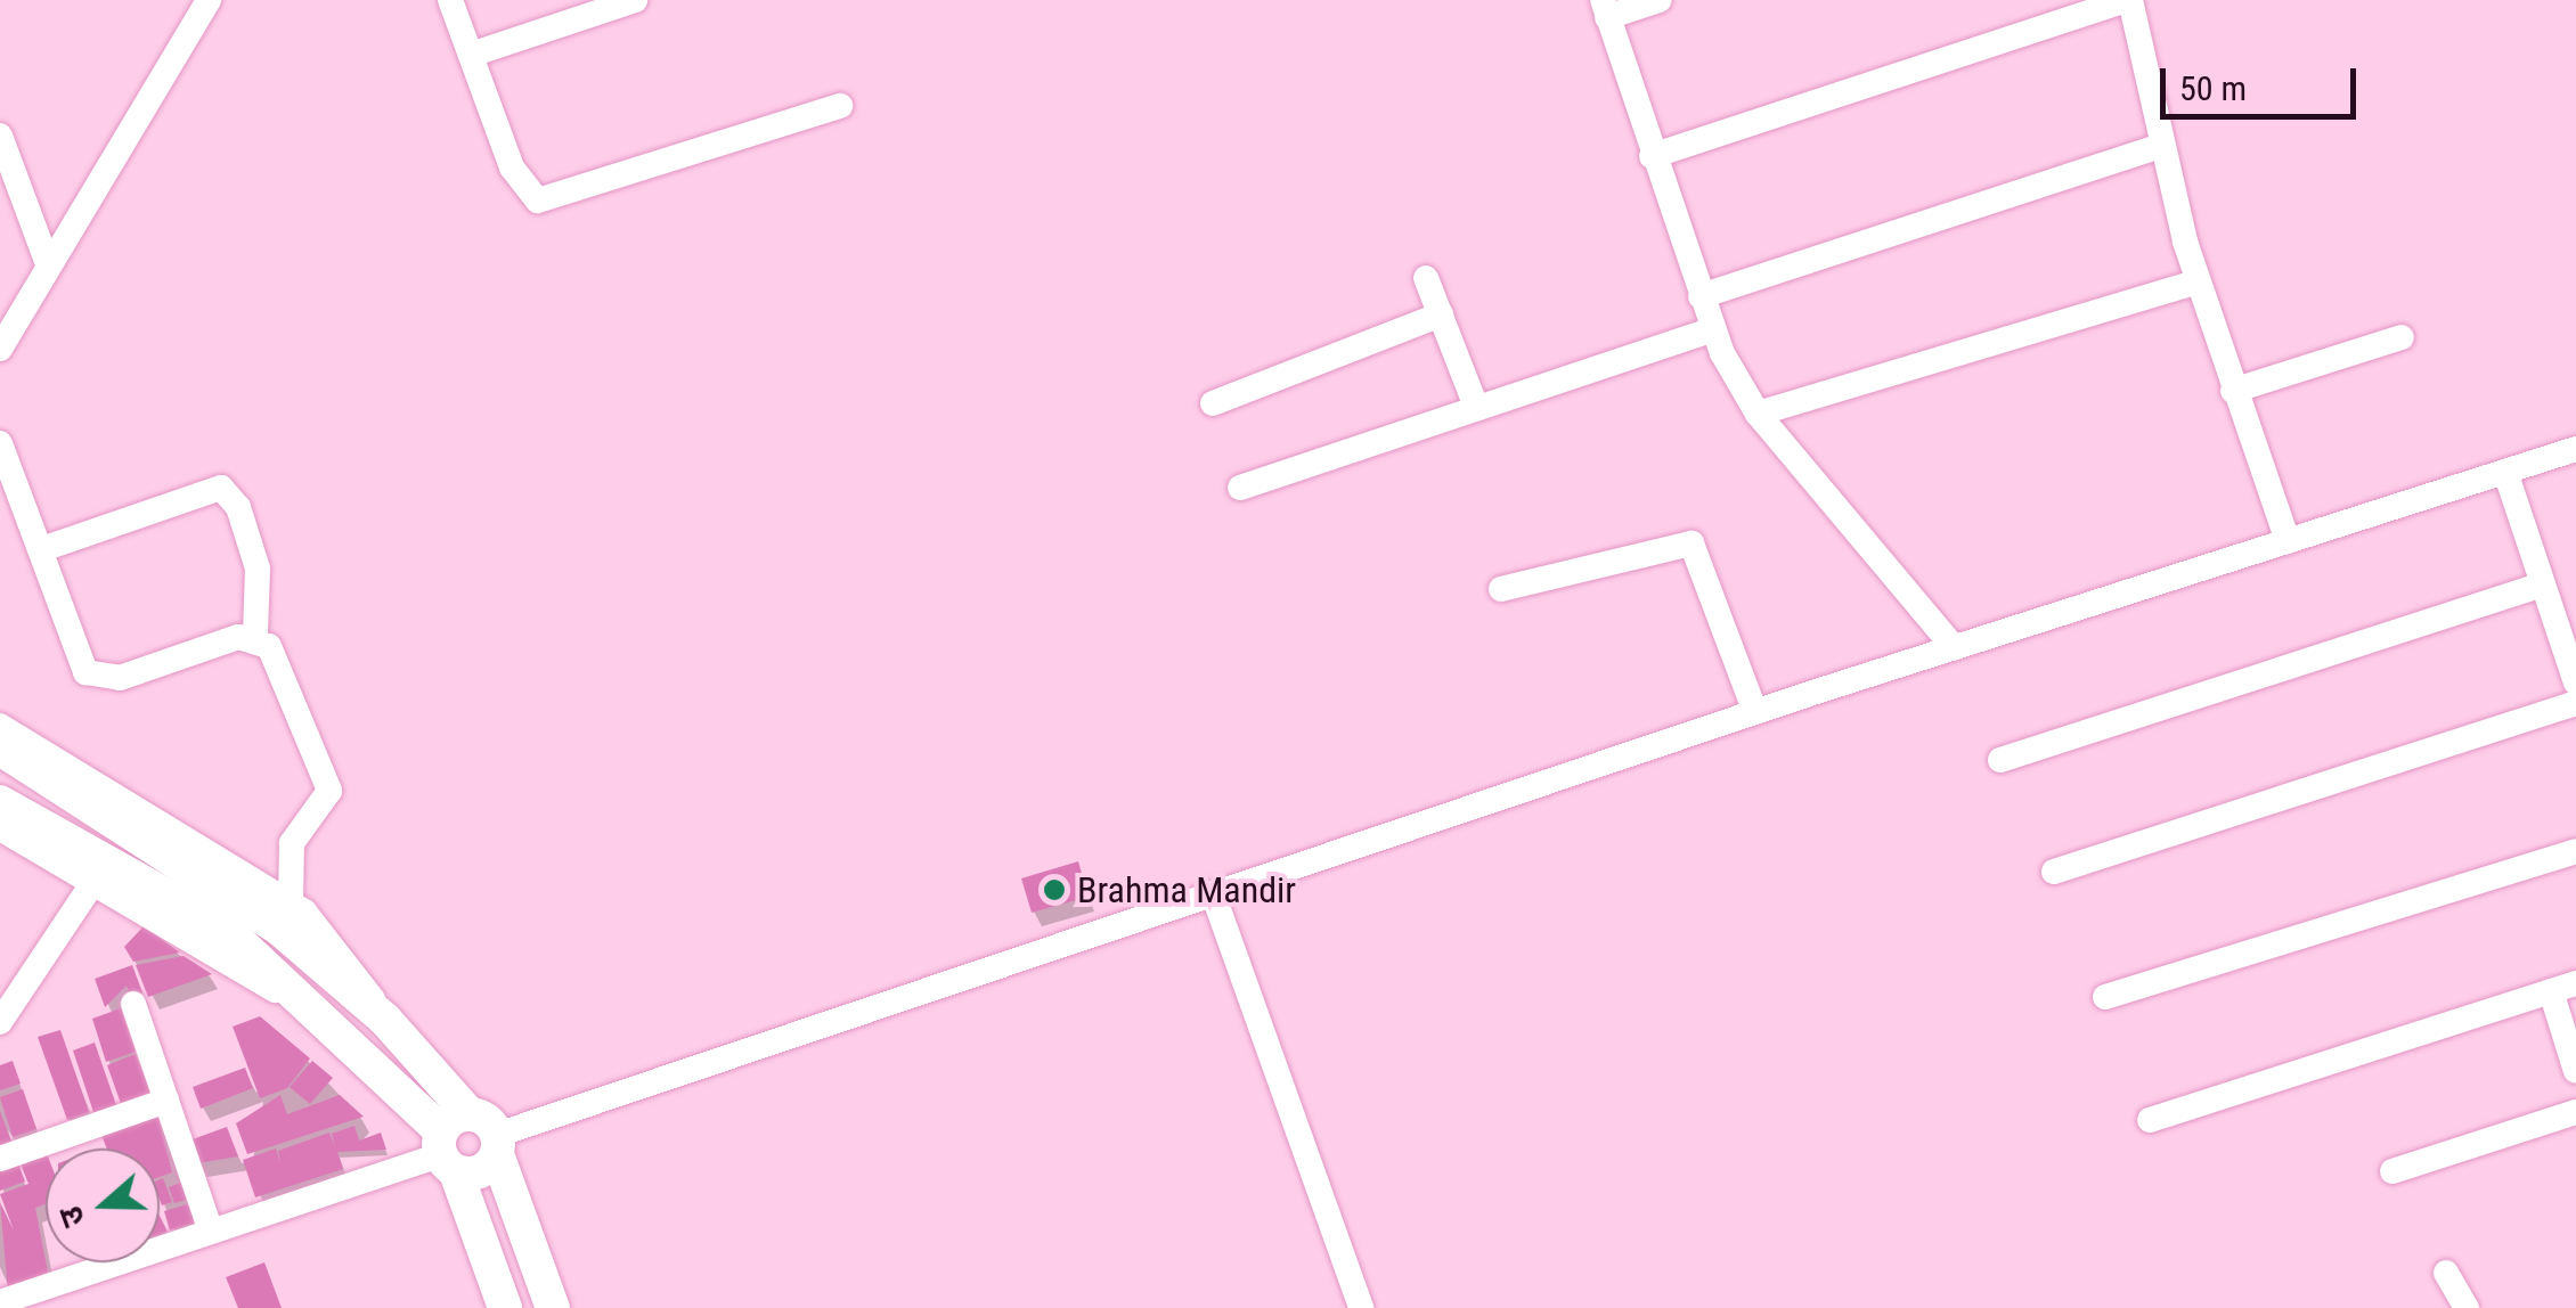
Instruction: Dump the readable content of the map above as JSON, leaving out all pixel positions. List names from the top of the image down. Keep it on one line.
{"places":["Brahma Mandir"],"scale_bar":"50 m","north":"left"}
